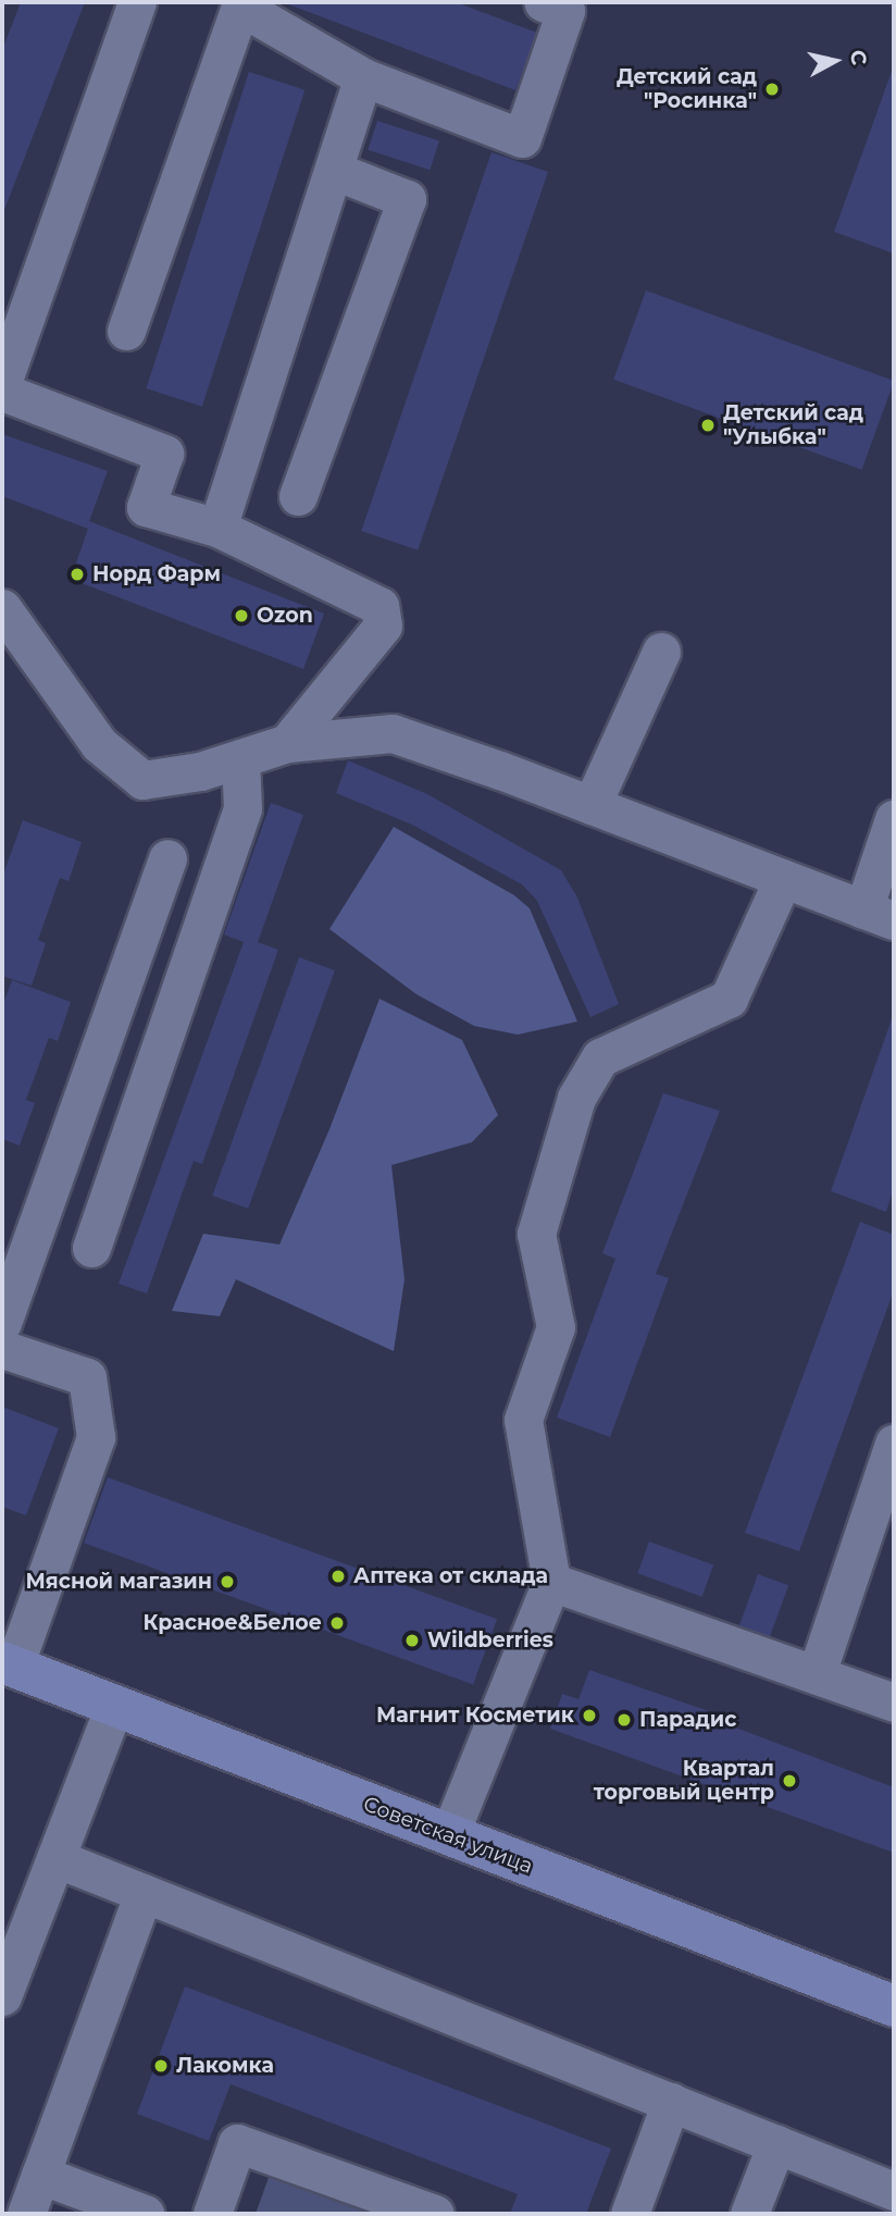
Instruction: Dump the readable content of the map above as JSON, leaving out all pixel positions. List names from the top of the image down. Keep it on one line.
{"streets":{"main road":["Советская улица"]},"places":["Детский сад \"Росинка\"","Детский сад \"Улыбка\"","Норд Фарм","Ozon","Аптека от склада","Мясной магазин","Красное&Белое","Wildberries","Магнит Косметик","Парадис","Квартал торговый центр","Лакомка"],"north":"right"}
